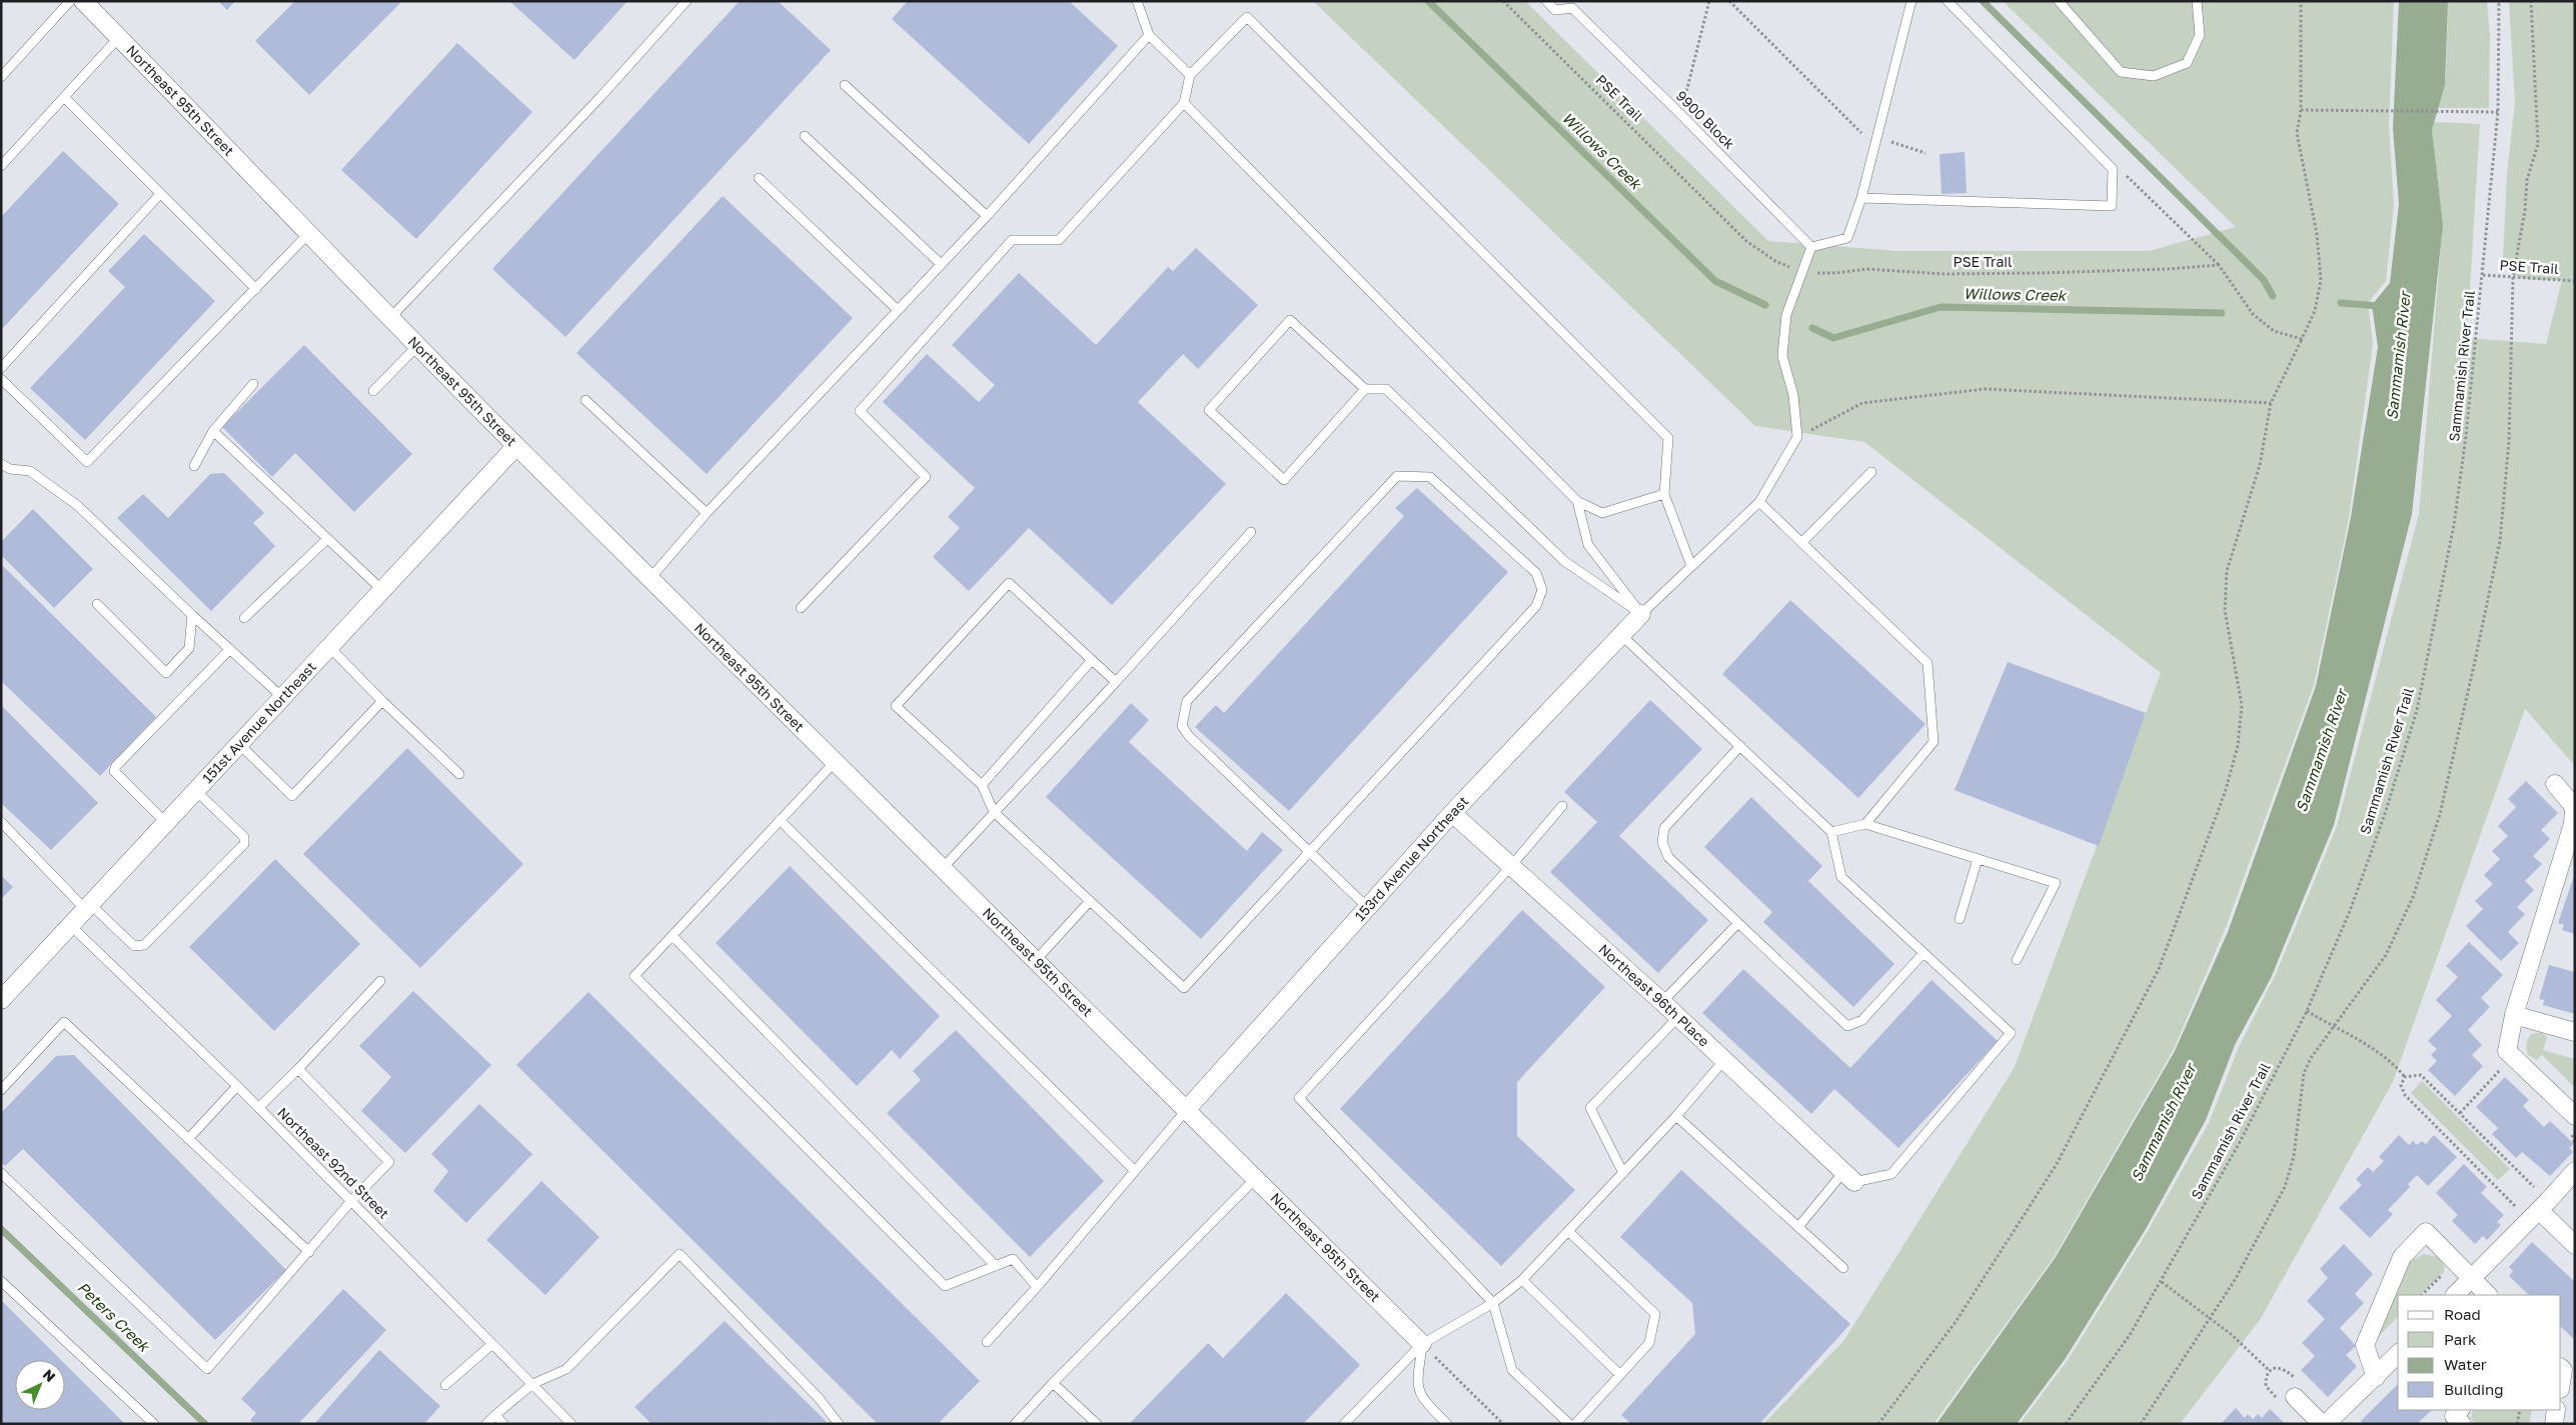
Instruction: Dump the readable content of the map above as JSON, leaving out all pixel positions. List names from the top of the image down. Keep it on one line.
{"streets":{"street":["Northeast 95th Street","151st Avenue Northeast","153rd Avenue Northeast","Northeast 96th Place"],"lane":["9900 Block","Northeast 92nd Street"],"path":["PSE Trail","Sammamish River Trail"]},"crossings":[["PSE Trail","Sammamish River Trail"],["Northeast 95th Street","151st Avenue Northeast"],["Northeast 95th Street","153rd Avenue Northeast"],["151st Avenue Northeast","Northeast 92nd Street"],["153rd Avenue Northeast","Northeast 96th Place"]],"water":["Willows Creek","Sammamish River","Peters Creek"],"legend":["Road","Park","Water","Building"],"north":"top right"}
